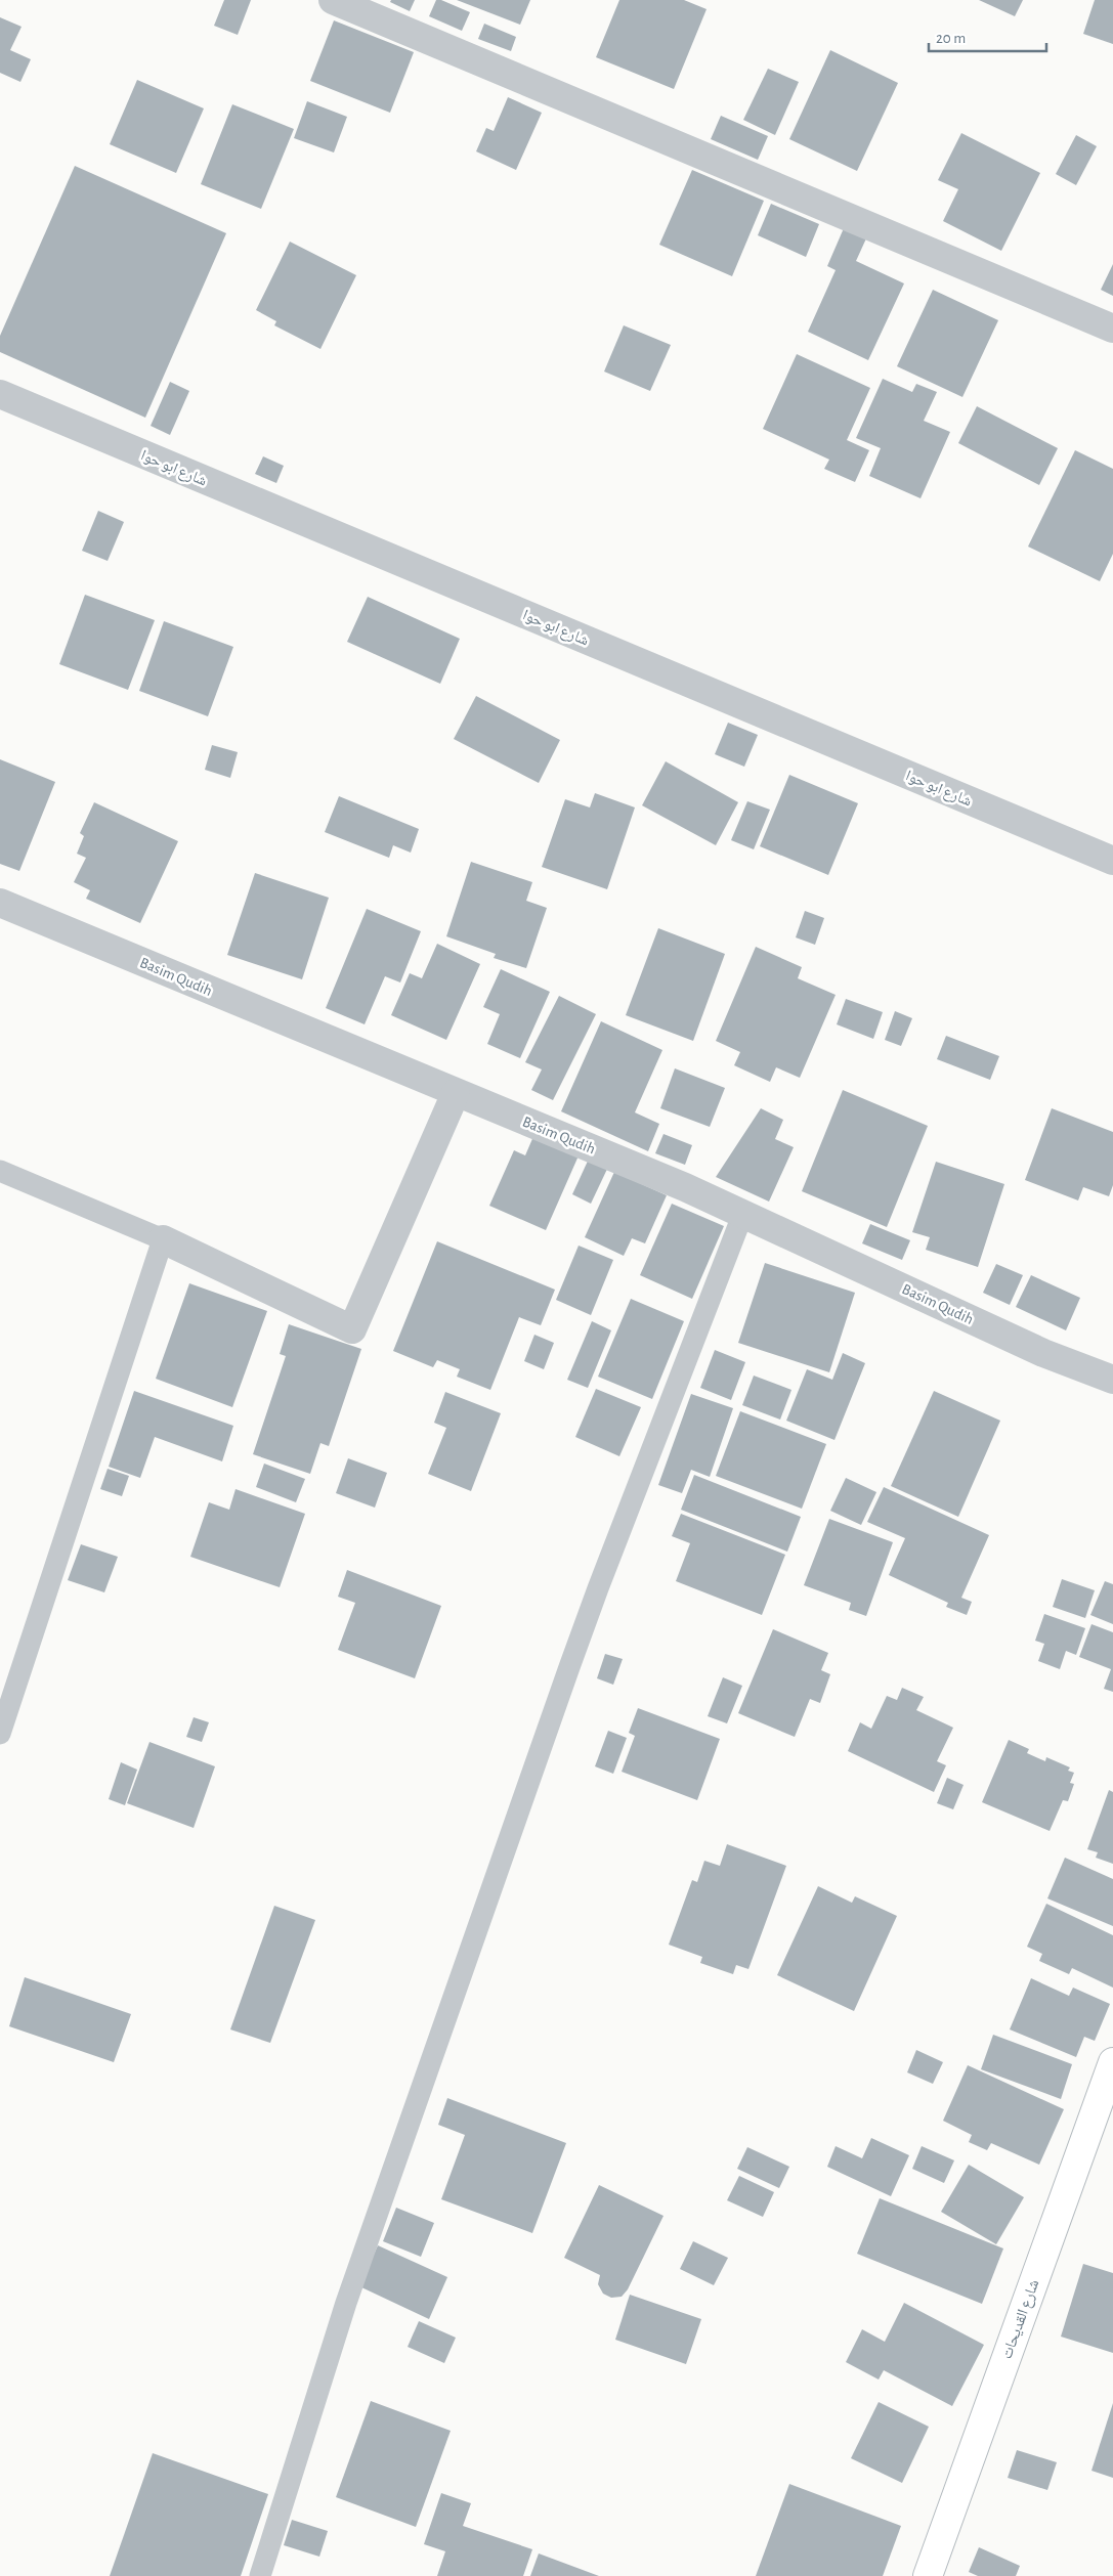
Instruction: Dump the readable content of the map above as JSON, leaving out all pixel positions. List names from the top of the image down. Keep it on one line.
{"streets":{"street":["شارع ابو حوا","Basim Qudih","شارع القديحات"]},"scale_bar":"20 m"}
